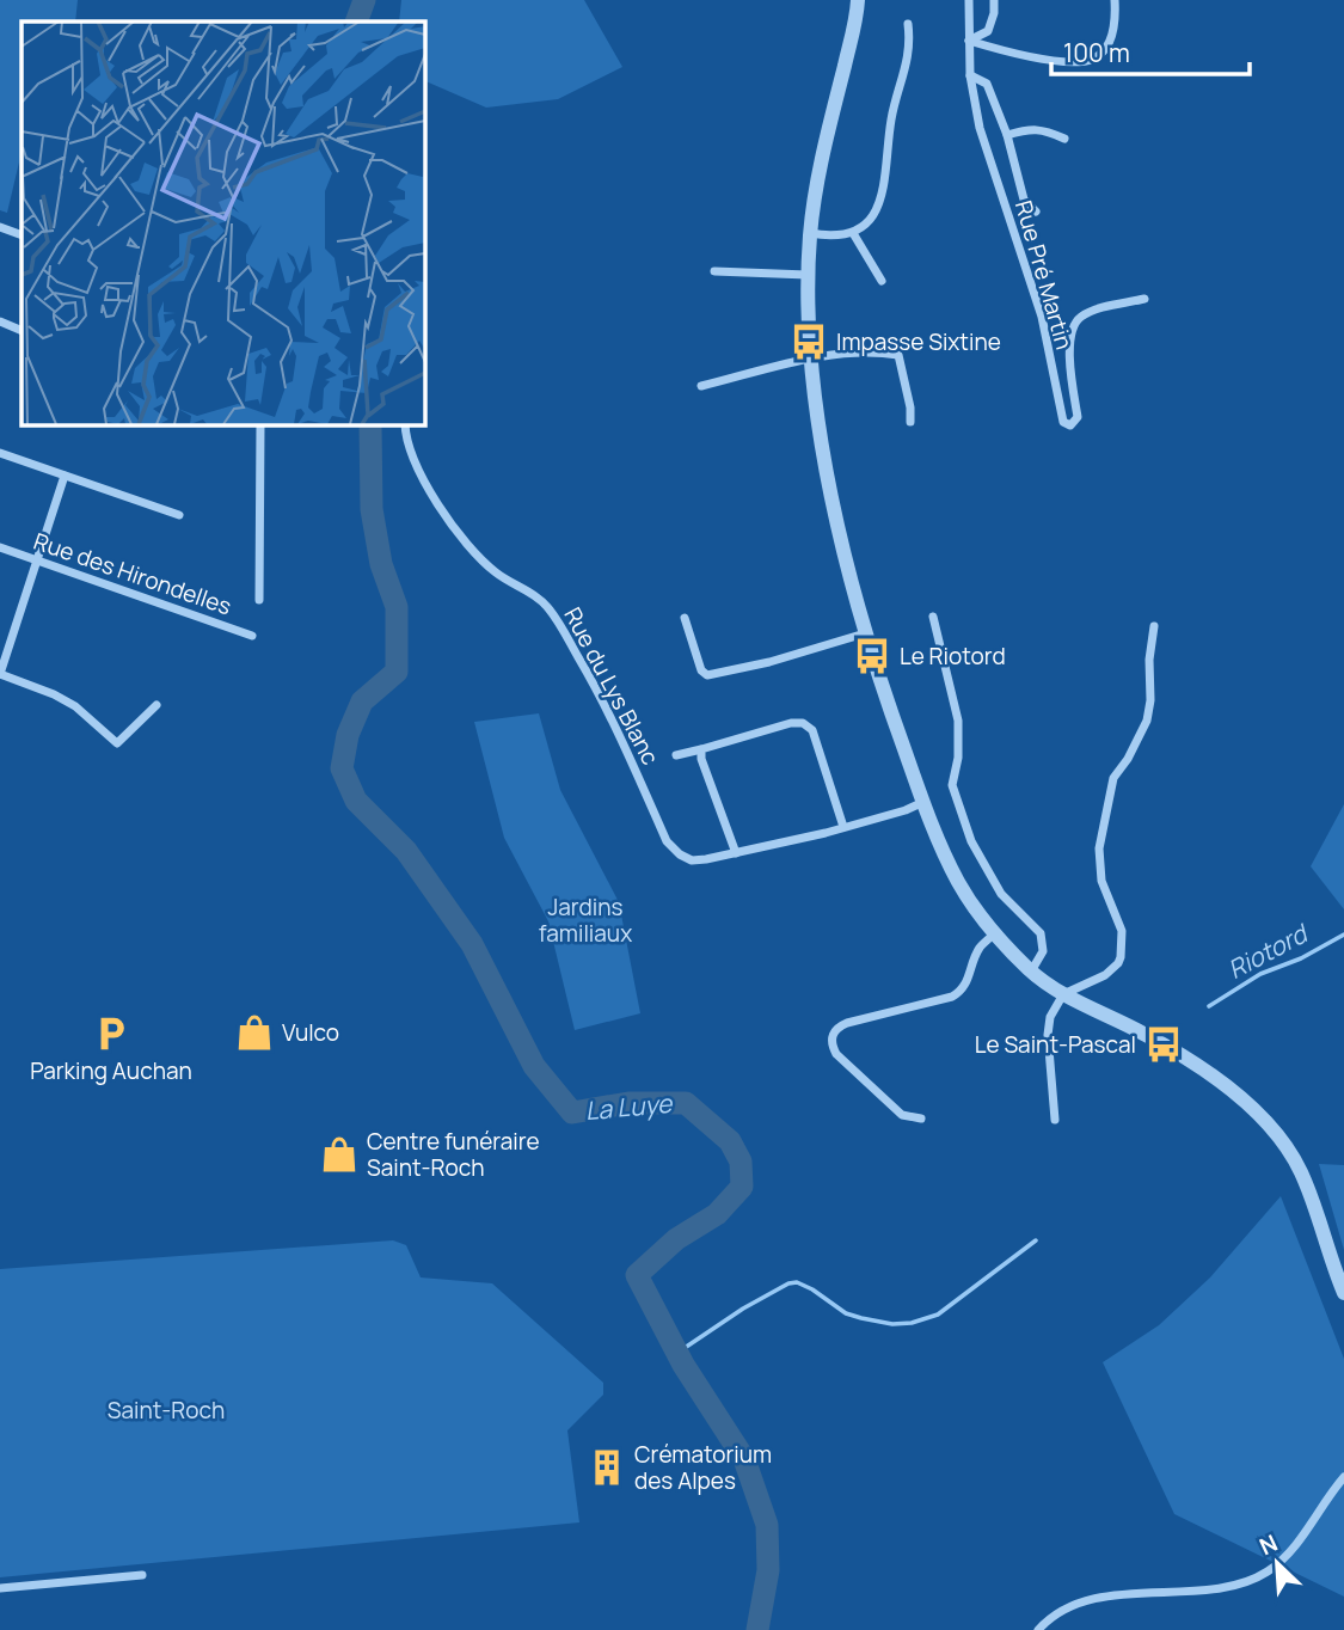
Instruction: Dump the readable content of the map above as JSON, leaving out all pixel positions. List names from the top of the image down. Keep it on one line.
{"streets":{"street":["Rue Pré Martin","Rue des Hirondelles","Rue du Lys Blanc"]},"water":["Riotord","La Luye"],"parks":["Jardins familiaux","Saint-Roch"],"places":{"bus stop":["Impasse Sixtine","Le Riotord","Le Saint-Pascal"],"shop":["Vulco","Centre funéraire Saint-Roch"],"parking":["Parking Auchan"],"building":["Crématorium des Alpes"]},"scale_bar":"100 m","north":"top left"}
